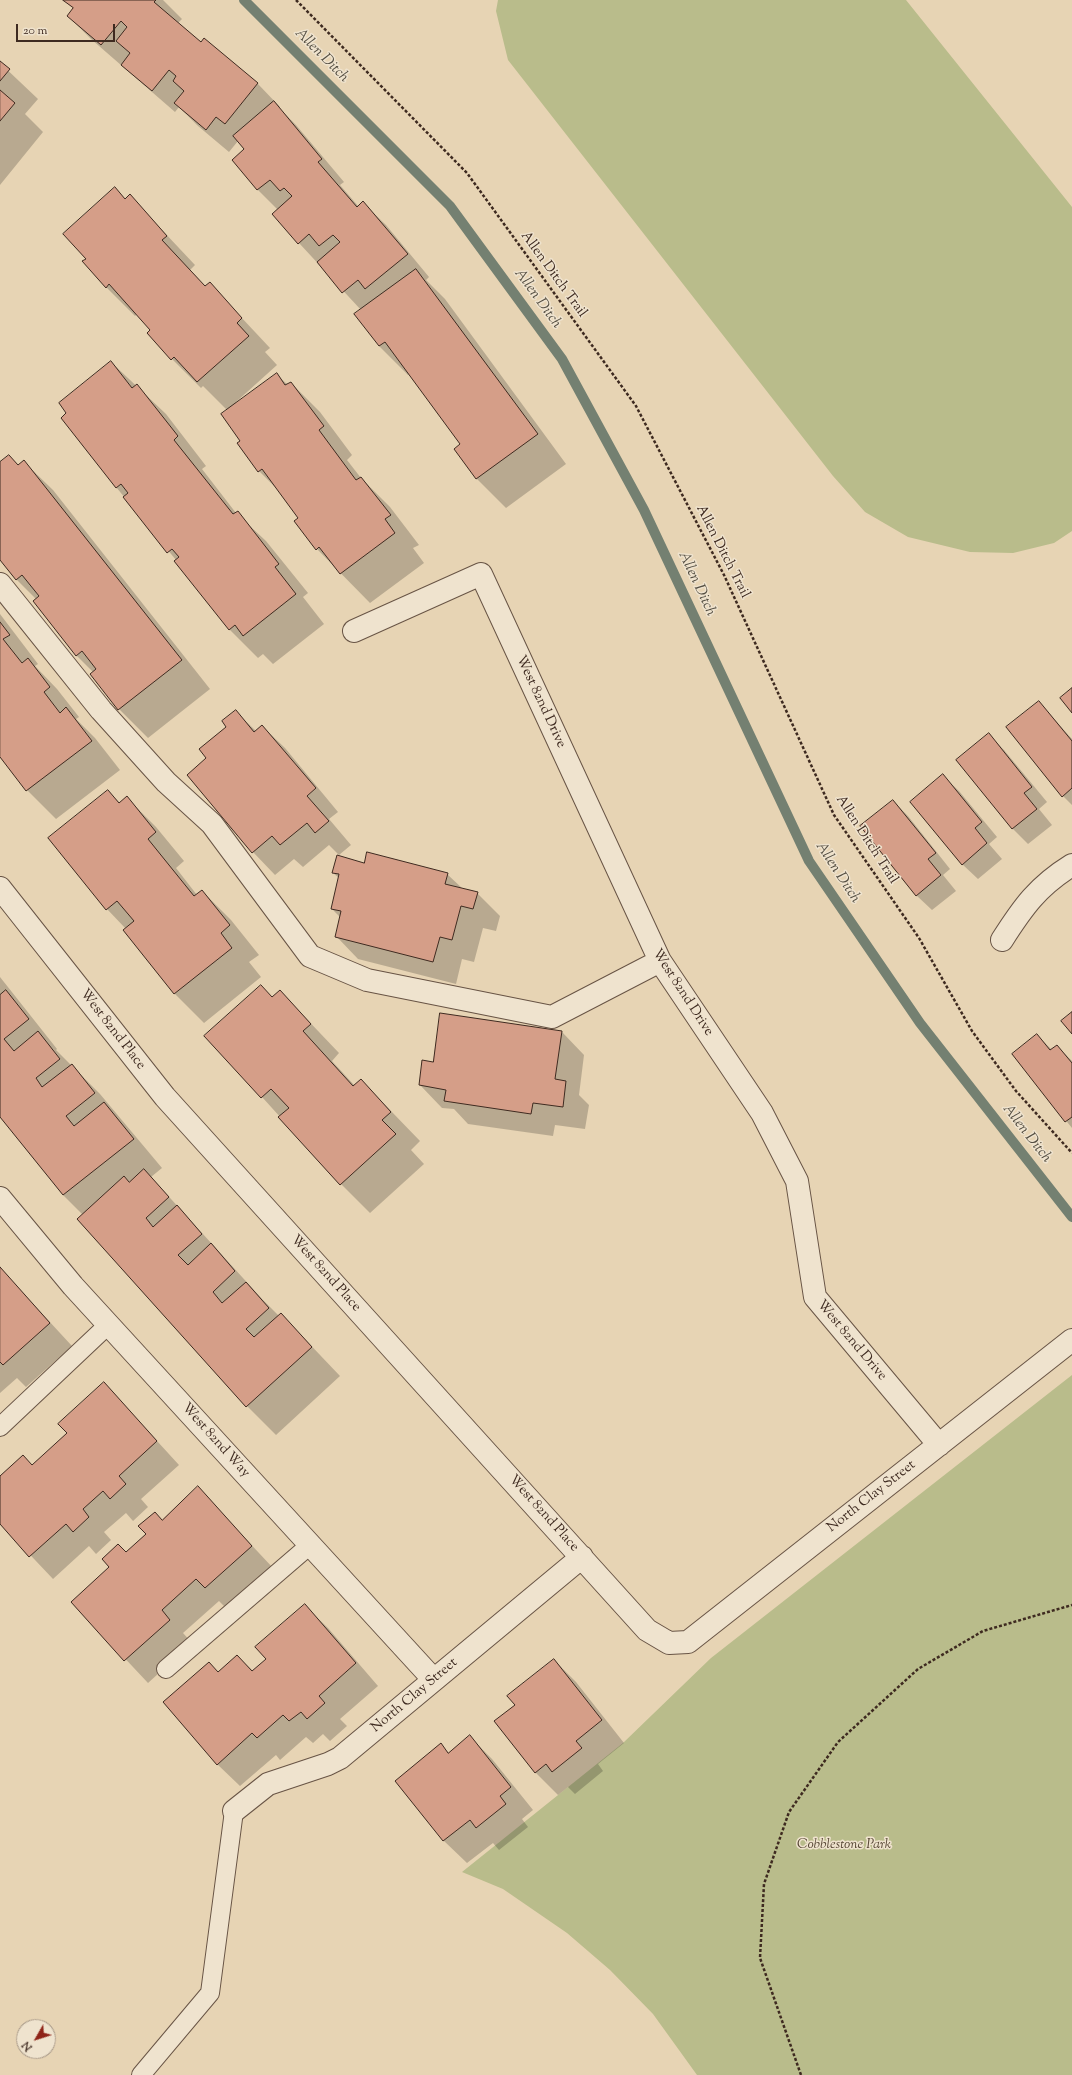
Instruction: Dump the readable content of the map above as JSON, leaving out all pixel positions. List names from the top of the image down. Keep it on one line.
{"streets":{"street":["West 82nd Drive","West 82nd Place","West 82nd Way","North Clay Street"],"path":["Allen Ditch Trail"]},"crossings":[["West 82nd Drive","North Clay Street"],["West 82nd Place","North Clay Street"],["West 82nd Way","North Clay Street"]],"water":["Allen Ditch"],"parks":["Cobblestone Park"],"scale_bar":"20 m","north":"bottom left"}
